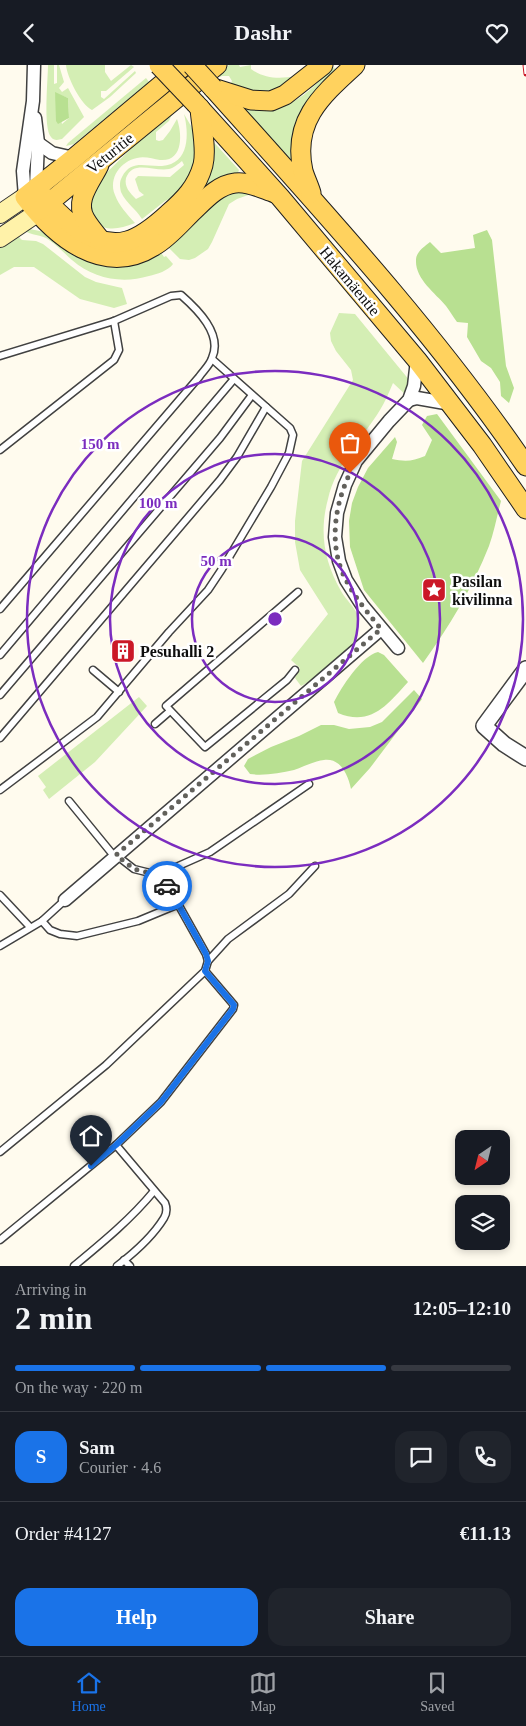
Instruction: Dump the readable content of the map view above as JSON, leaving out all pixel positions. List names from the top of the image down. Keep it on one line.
{"streets":{"main road":["Veturitie","Hakamäentie"]},"places":{"place":["Pasilan kivilinna"],"building":["Pesuhalli 2"]},"north":"bottom left","page":{"header":"Dashr","heading":["2 min","Arriving in","12:05–12:10"],"panel":["Sam","Courier · 4.6","Order #4127","€11.13"],"bar":"On the way · 220 m","round":"S","buttons":["Help","Share"],"tabs":["Home","Map","Saved"]},"rings":["150 m","100 m","50 m"]}
